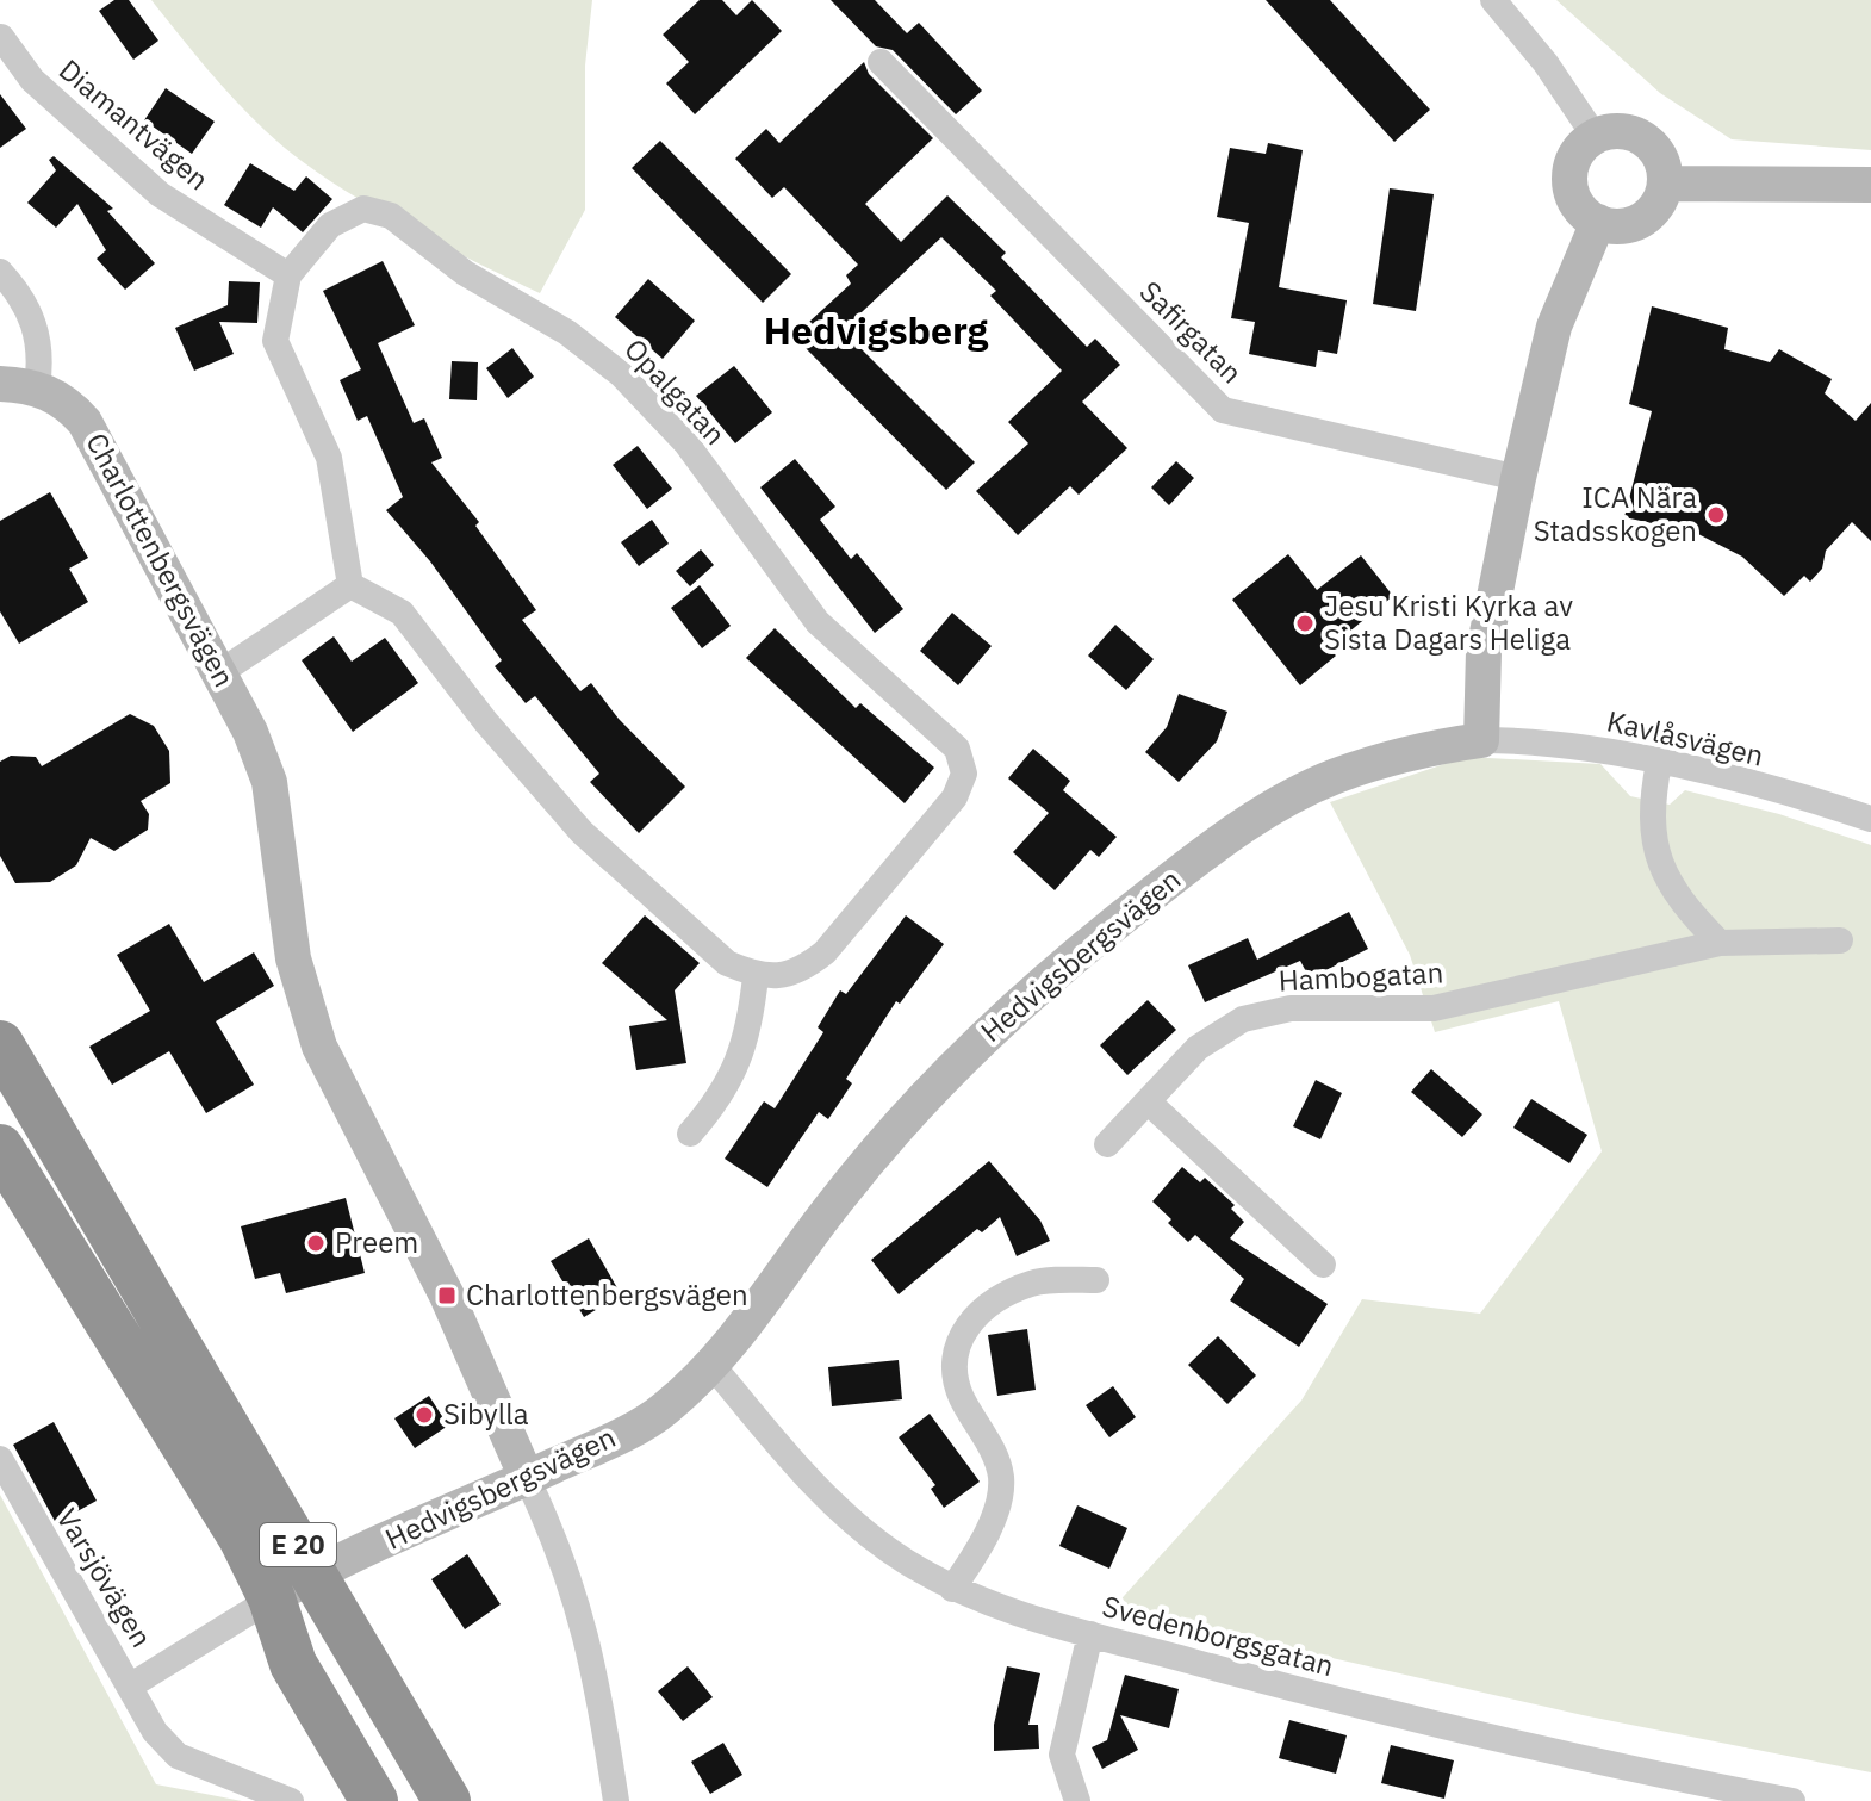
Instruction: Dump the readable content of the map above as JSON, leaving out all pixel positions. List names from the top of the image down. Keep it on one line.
{"streets":{"highway":["E 20"],"street":["Diamantvägen","Safirgatan","Opalgatan","Charlottenbergsvägen","Kavlåsvägen","Hedvigsbergsvägen","Hambogatan","Varsjövägen","Svedenborgsgatan"]},"crossings":[["Diamantvägen","Opalgatan"],["Charlottenbergsvägen","Hedvigsbergsvägen"],["Kavlåsvägen","Hedvigsbergsvägen"],["Hedvigsbergsvägen","E 20"],["Hedvigsbergsvägen","Varsjövägen"],["Hedvigsbergsvägen","Svedenborgsgatan"],["E 20","Varsjövägen"]],"districts":["Hedvigsberg"],"places":{"other":["ICA Nära Stadsskogen","Jesu Kristi Kyrka av Sista Dagars Heliga","Preem","Sibylla"],"transit":["Charlottenbergsvägen"]}}
